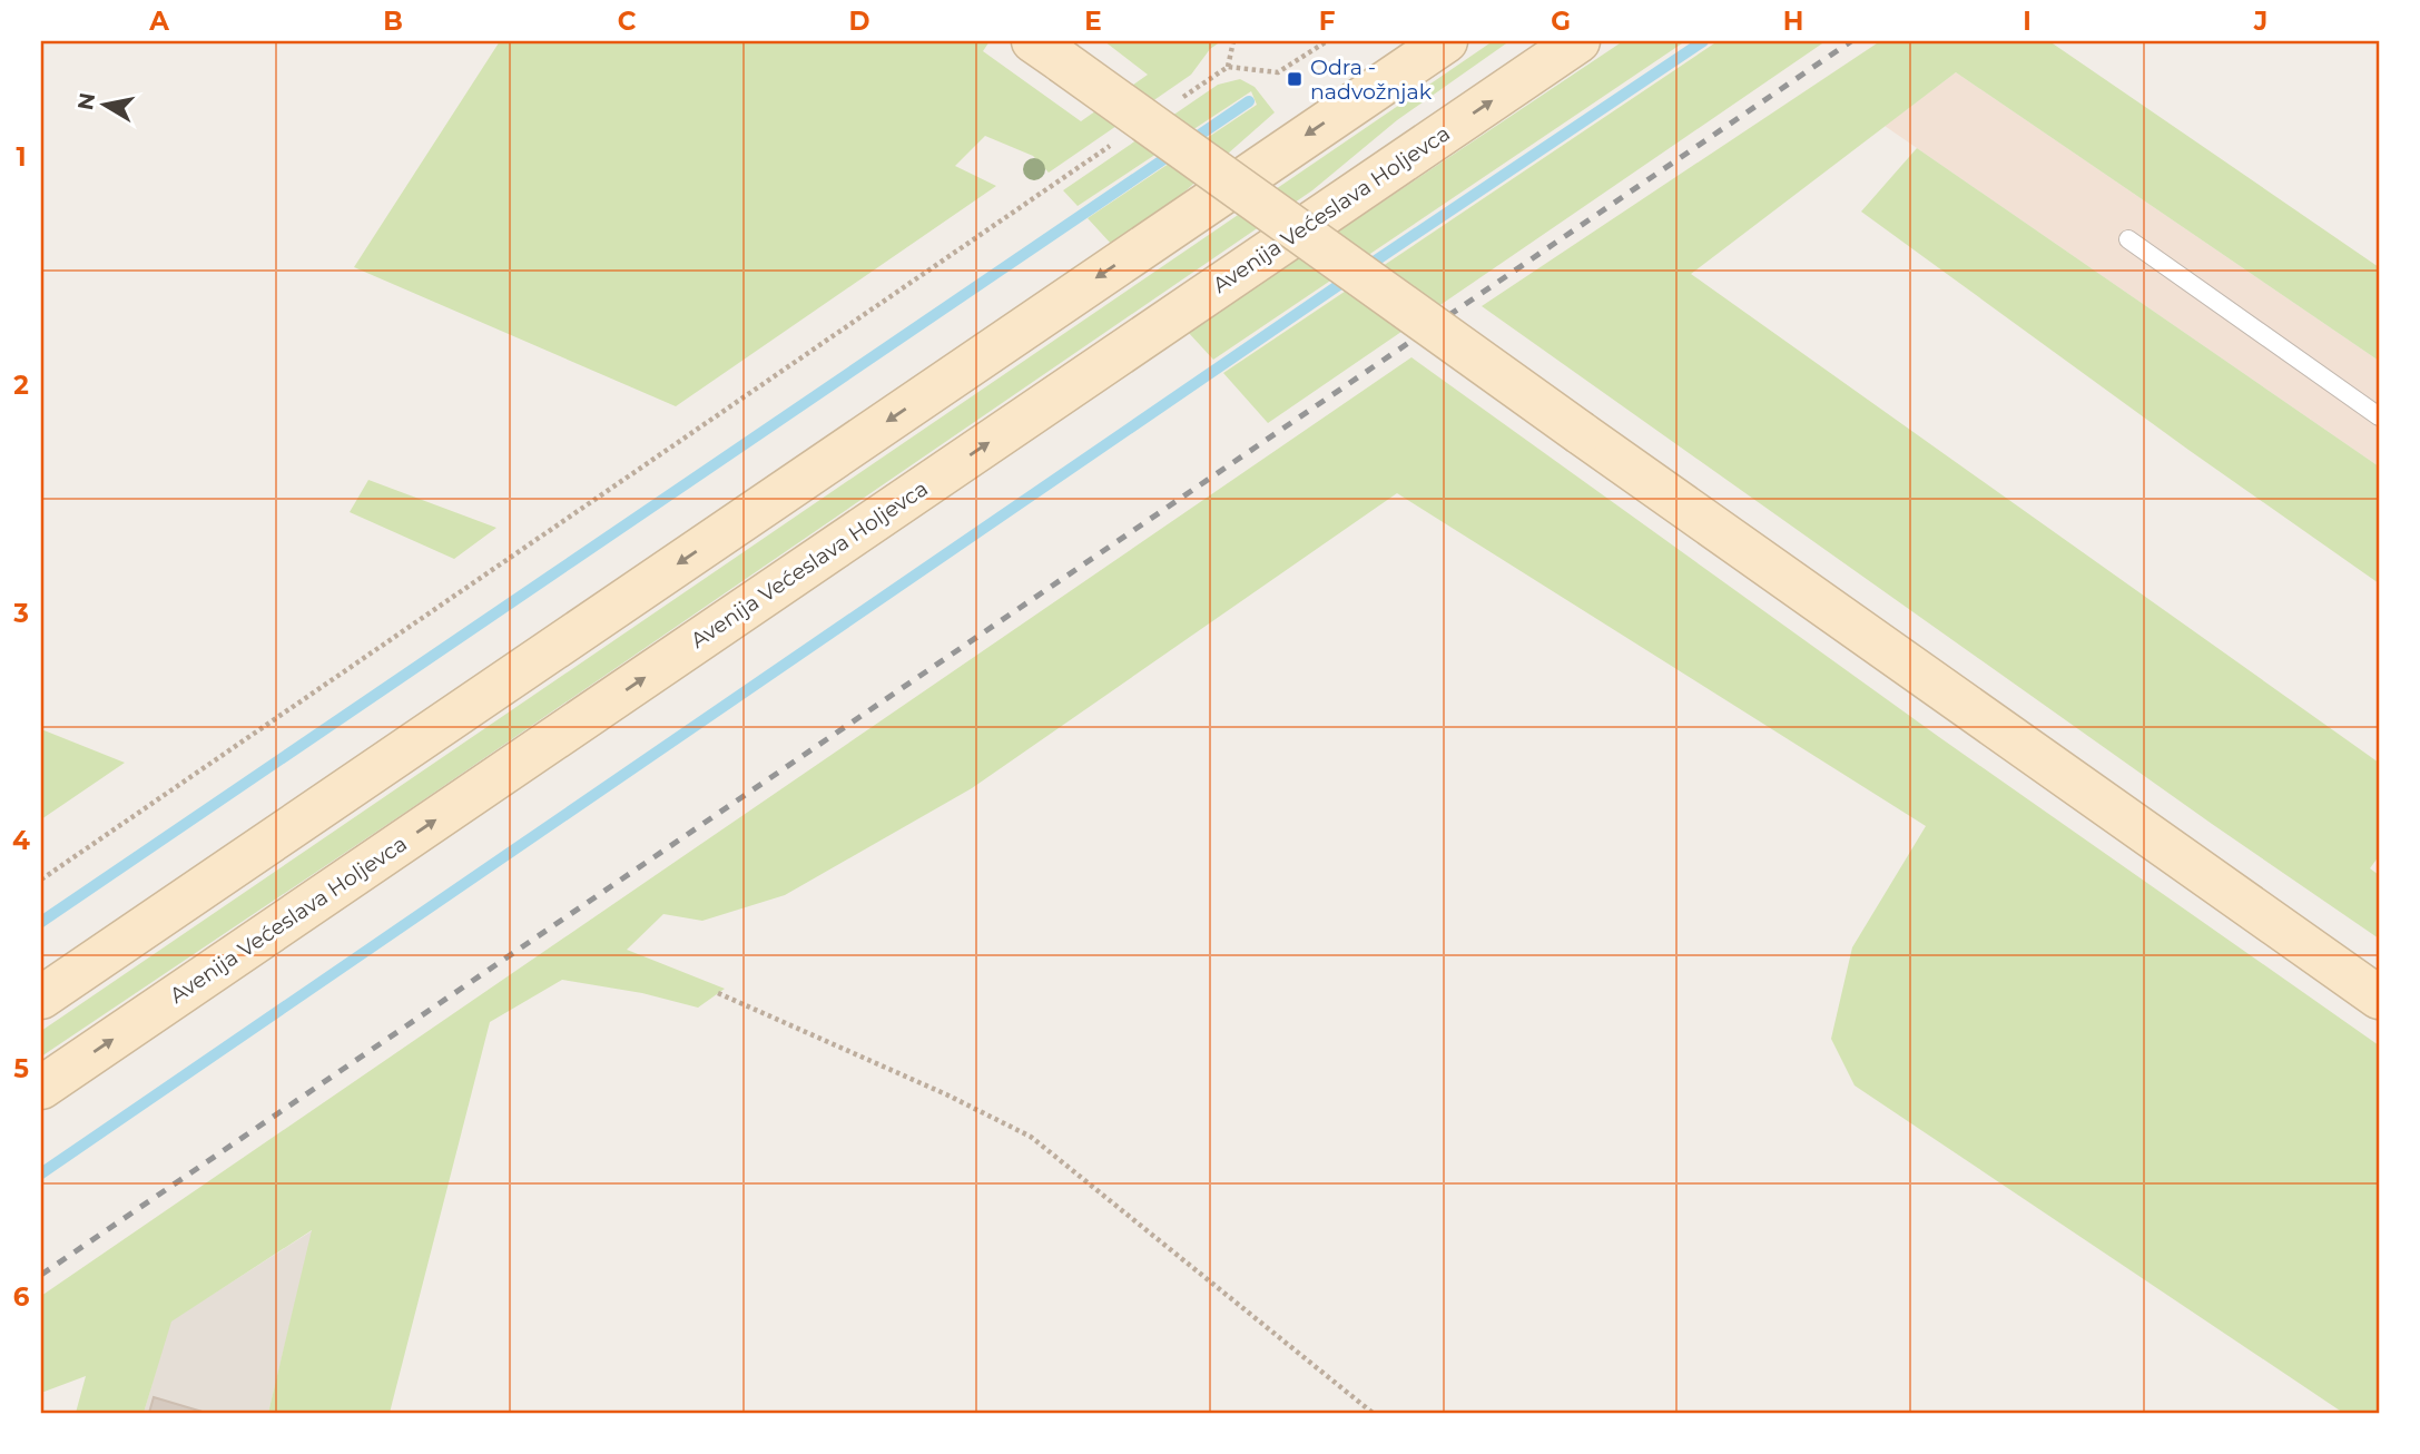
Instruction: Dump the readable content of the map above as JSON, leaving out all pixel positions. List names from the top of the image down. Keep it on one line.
{"streets":{"main road":["Avenija Većeslava Holjevca"]},"places":{"transit":["Odra - nadvožnjak"]},"north":"left","grid":{"columns":["A","B","C","D","E","F","G","H","I","J"],"rows":["1","2","3","4","5","6"]}}
